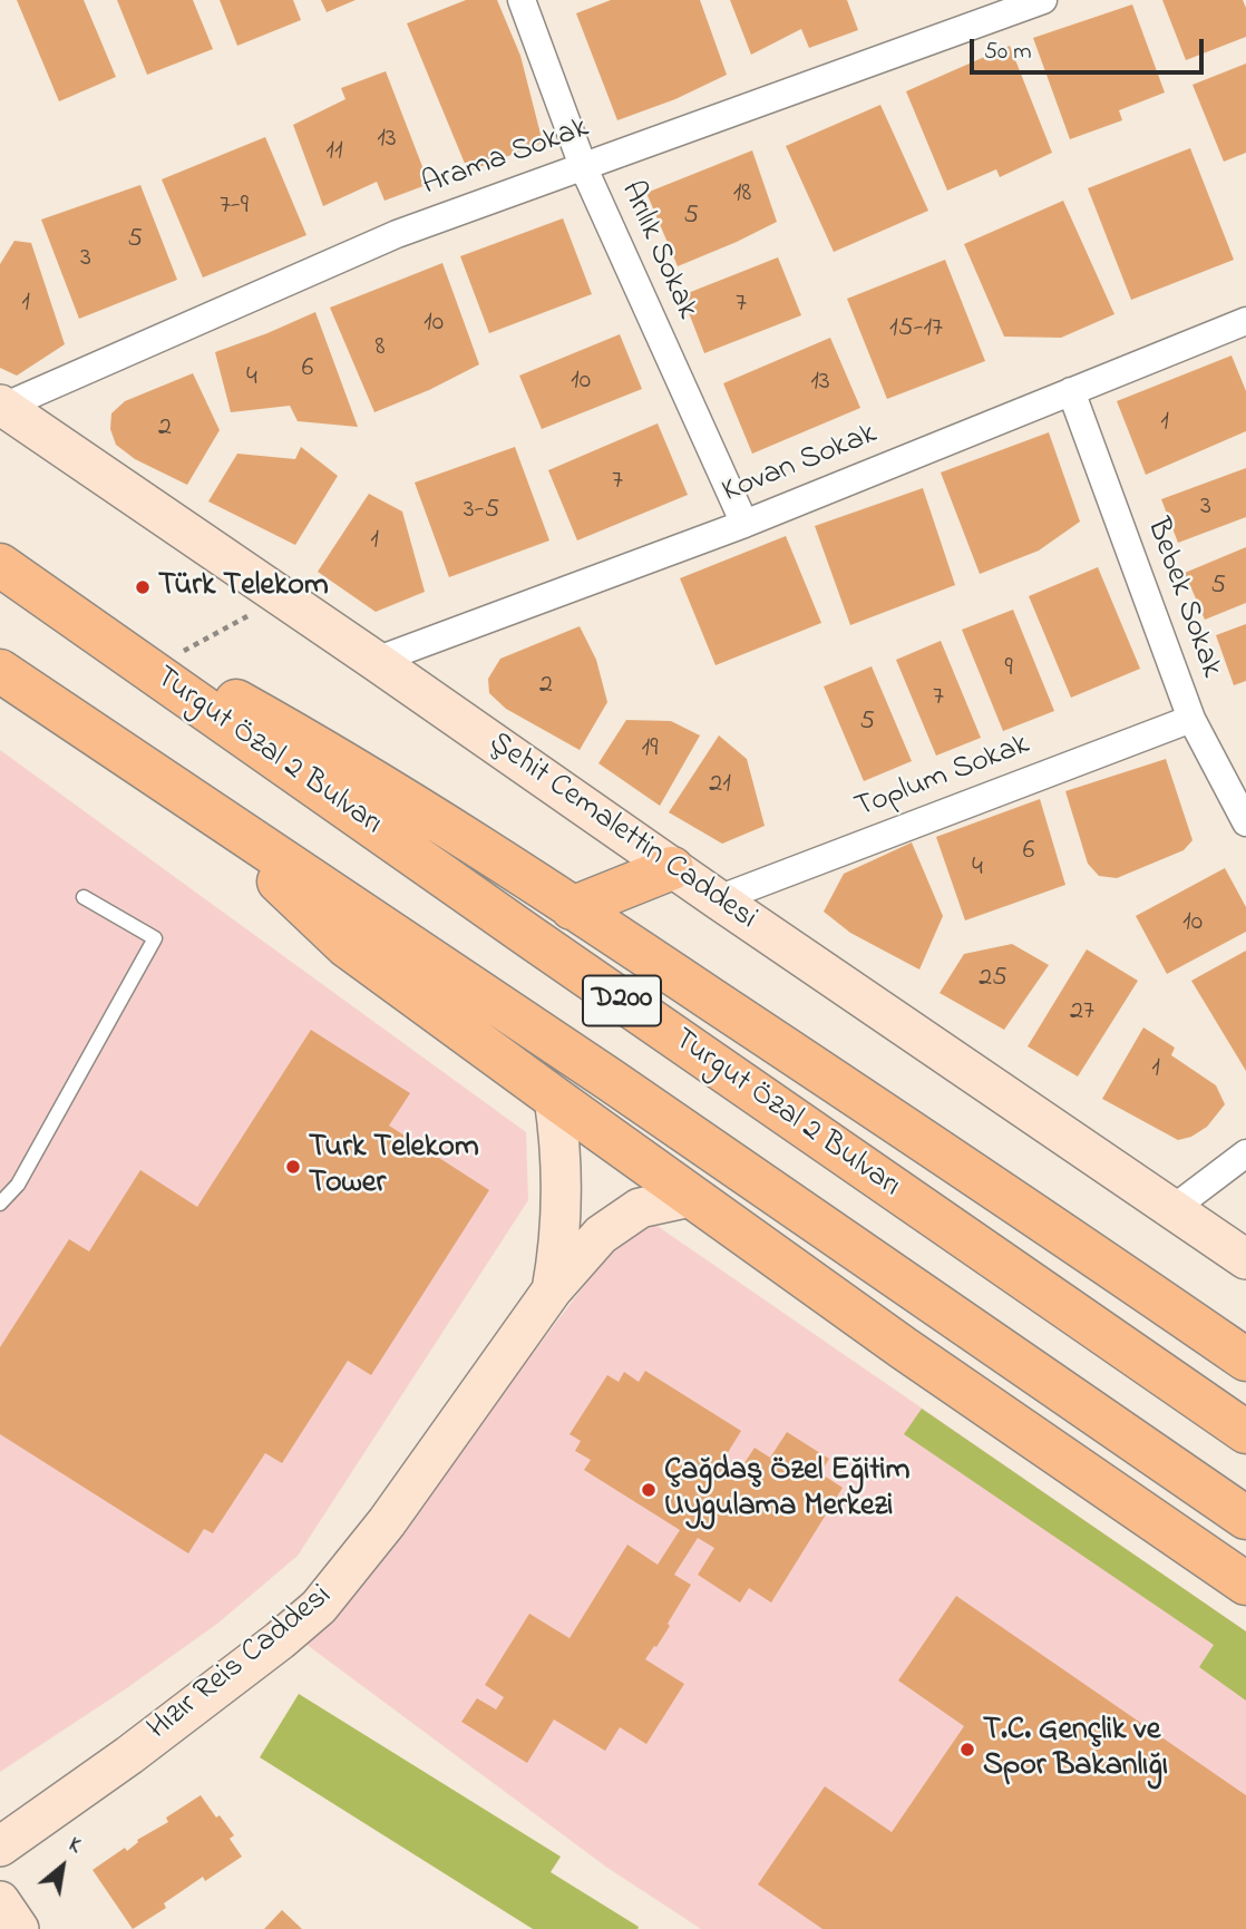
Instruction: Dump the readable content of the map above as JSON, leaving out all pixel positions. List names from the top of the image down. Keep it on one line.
{"streets":{"highway":["Turgut Özal 2 Bulvarı","D200"],"street":["Arama Sokak","Arılık Sokak","Kovan Sokak","Bebek Sokak","Toplum Sokak","Şehit Cemalettin Caddesi","Hızır Reis Caddesi"]},"crossings":[["Arama Sokak","Arılık Sokak"],["Arama Sokak","Şehit Cemalettin Caddesi"],["Arılık Sokak","Kovan Sokak"],["Kovan Sokak","Bebek Sokak"],["Kovan Sokak","Şehit Cemalettin Caddesi"],["Bebek Sokak","Toplum Sokak"],["Toplum Sokak","Şehit Cemalettin Caddesi"]],"places":["Türk Telekom","Turk Telekom Tower","Çağdaş Özel Eğitim Uygulama Merkezi","T.C. Gençlik ve Spor Bakanlığı"],"house_numbers":["13","11","18","7-9","5","5","3","1","7","10","15-17","8","6","4","10","13","1","2","7","3","3-5","1","5","9","2","7","5","19","21","6","4","10","25","27","1"],"scale_bar":"50 m","north":"top right"}
